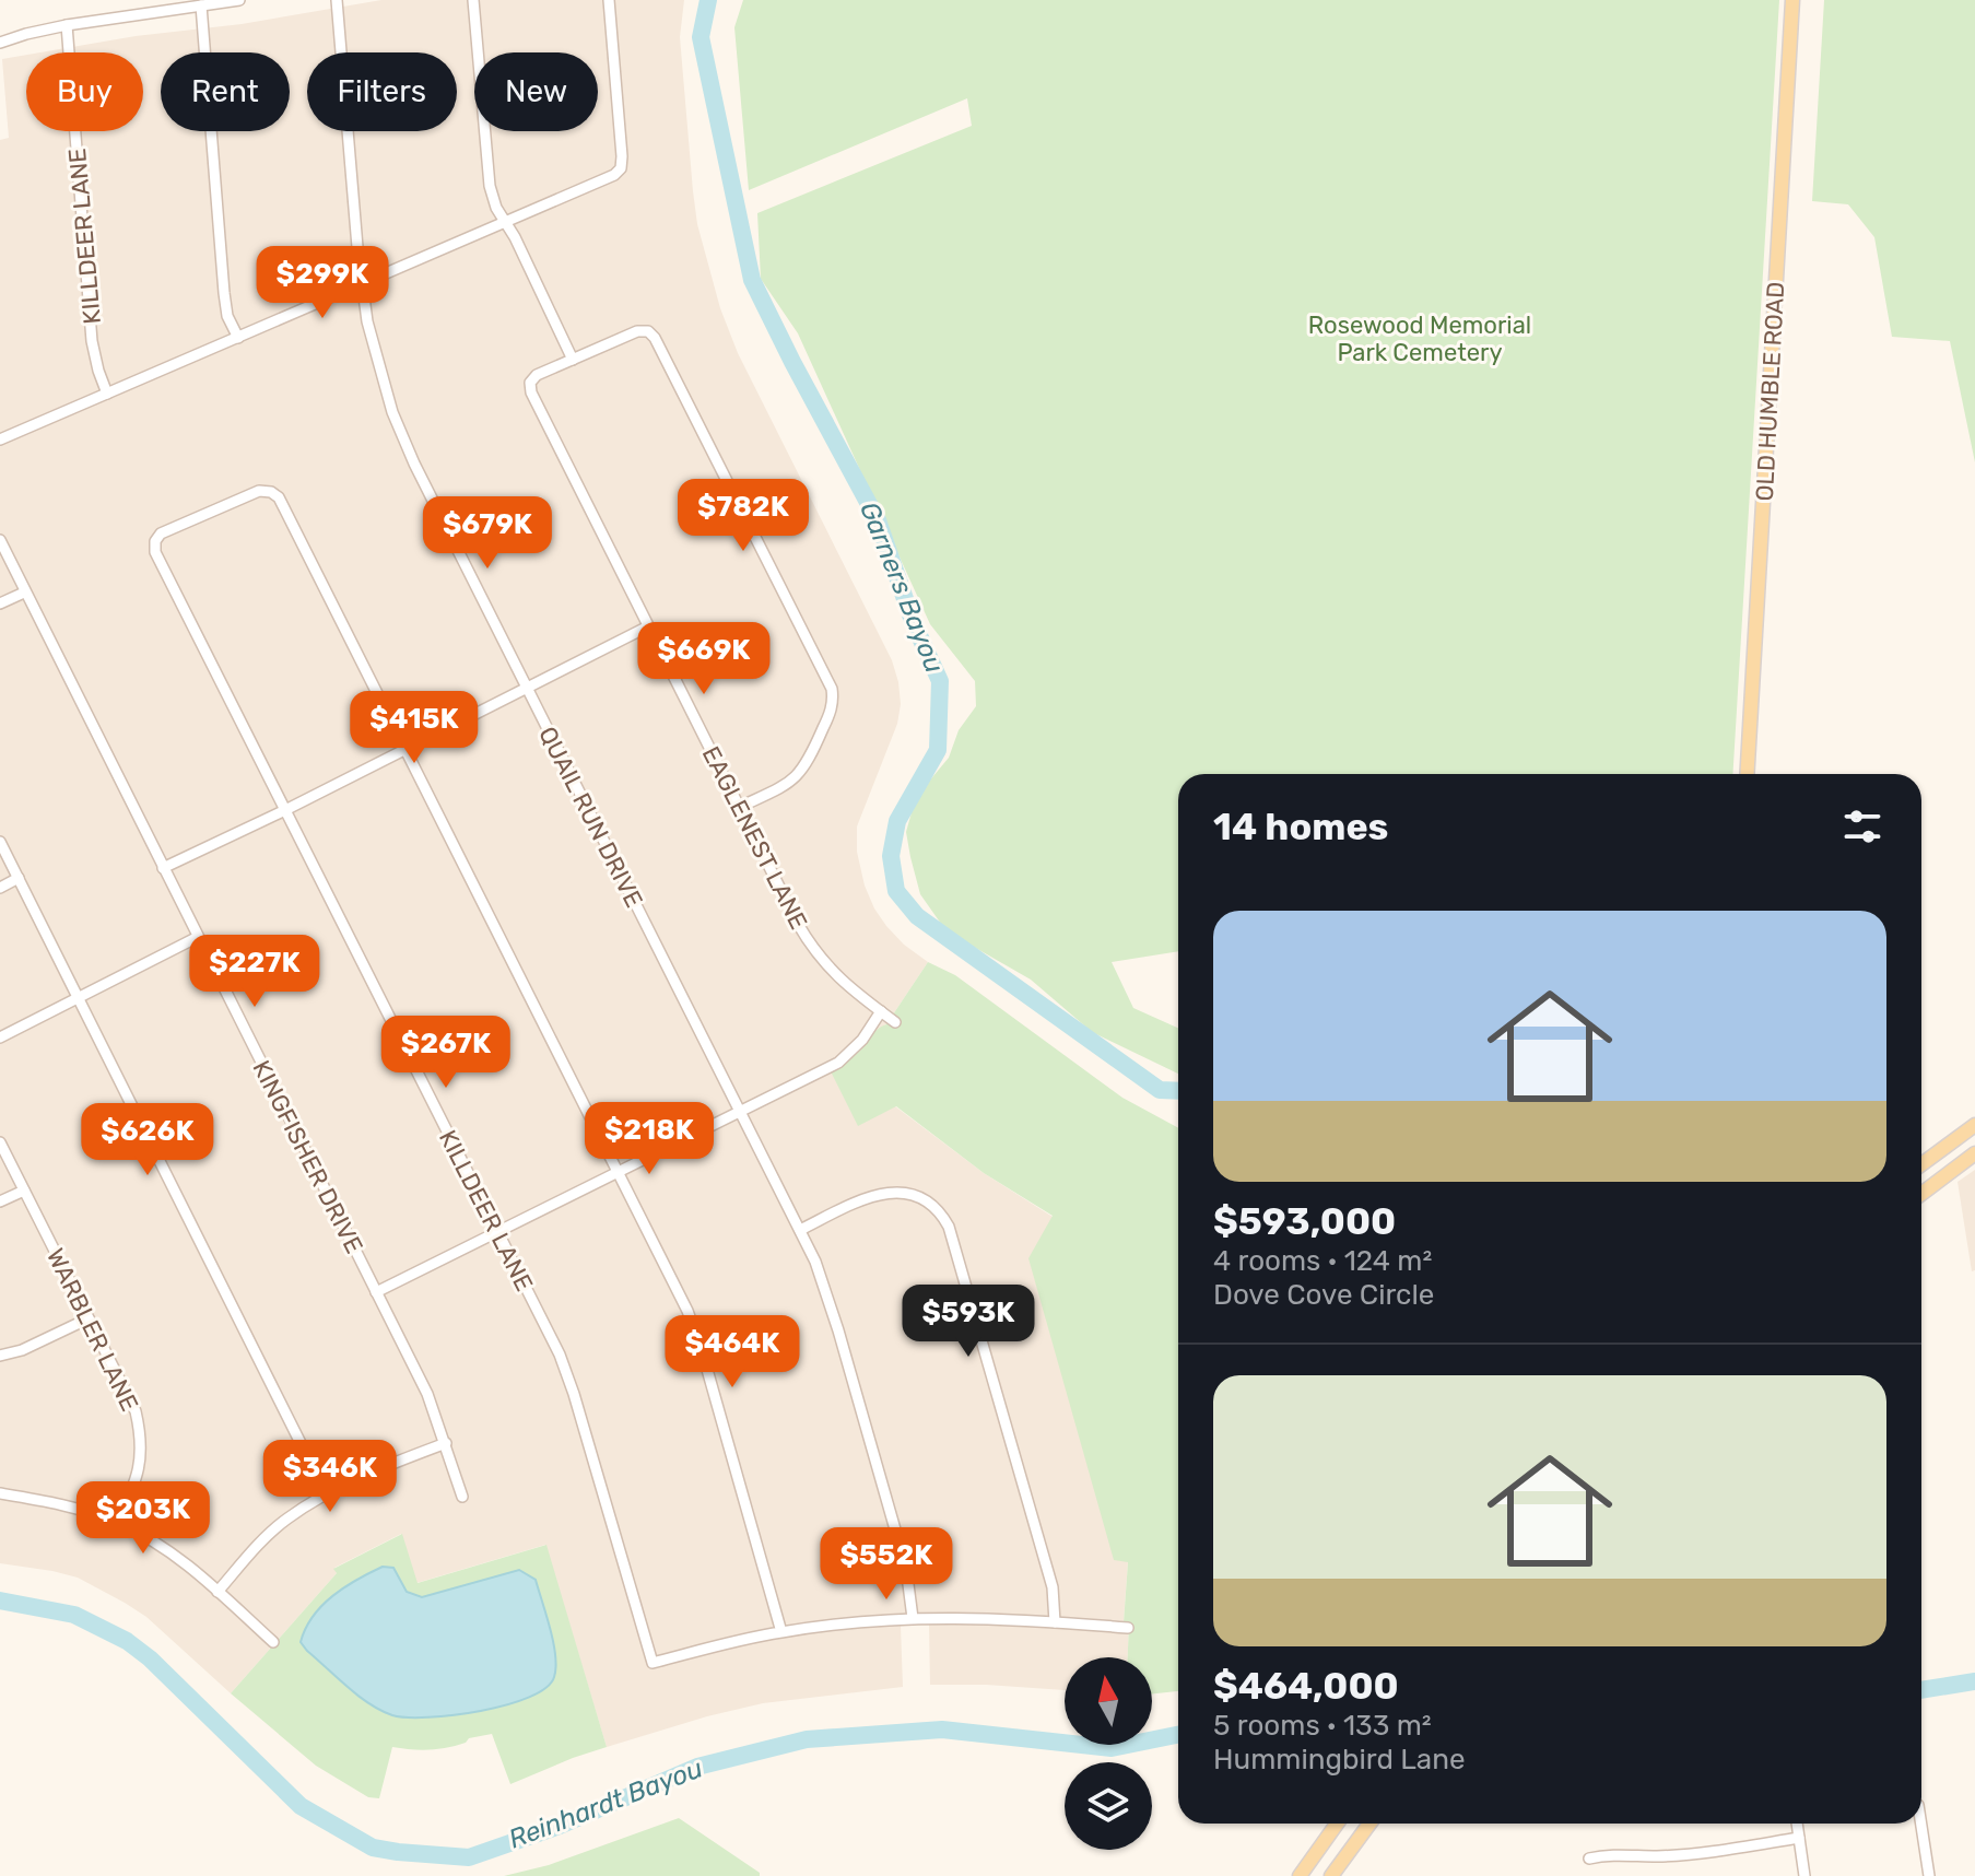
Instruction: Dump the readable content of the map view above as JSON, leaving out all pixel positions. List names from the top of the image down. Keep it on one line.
{"streets":{"main road":["OLD HUMBLE ROAD"],"street":["KILLDEER LANE","QUAIL RUN DRIVE","EAGLENEST LANE","KINGFISHER DRIVE","WARBLER LANE"]},"water":["Garners Bayou","Reinhardt Bayou"],"parks":["Rosewood Memorial Park Cemetery"],"north":"top","page":{"chip":["Buy","Rent","Filters","New"],"price":["$299K","$782K","$679K","$669K","$415K","$227K","$267K","$218K","$626K","$593K","$464K","$346K","$203K","$552K"],"heading":"14 homes","list":[{"name":"$593,000","note":"4 rooms · 124 m² · Dove Cove Circle"},{"name":"$464,000","note":"5 rooms · 133 m² · Hummingbird Lane"}]}}
